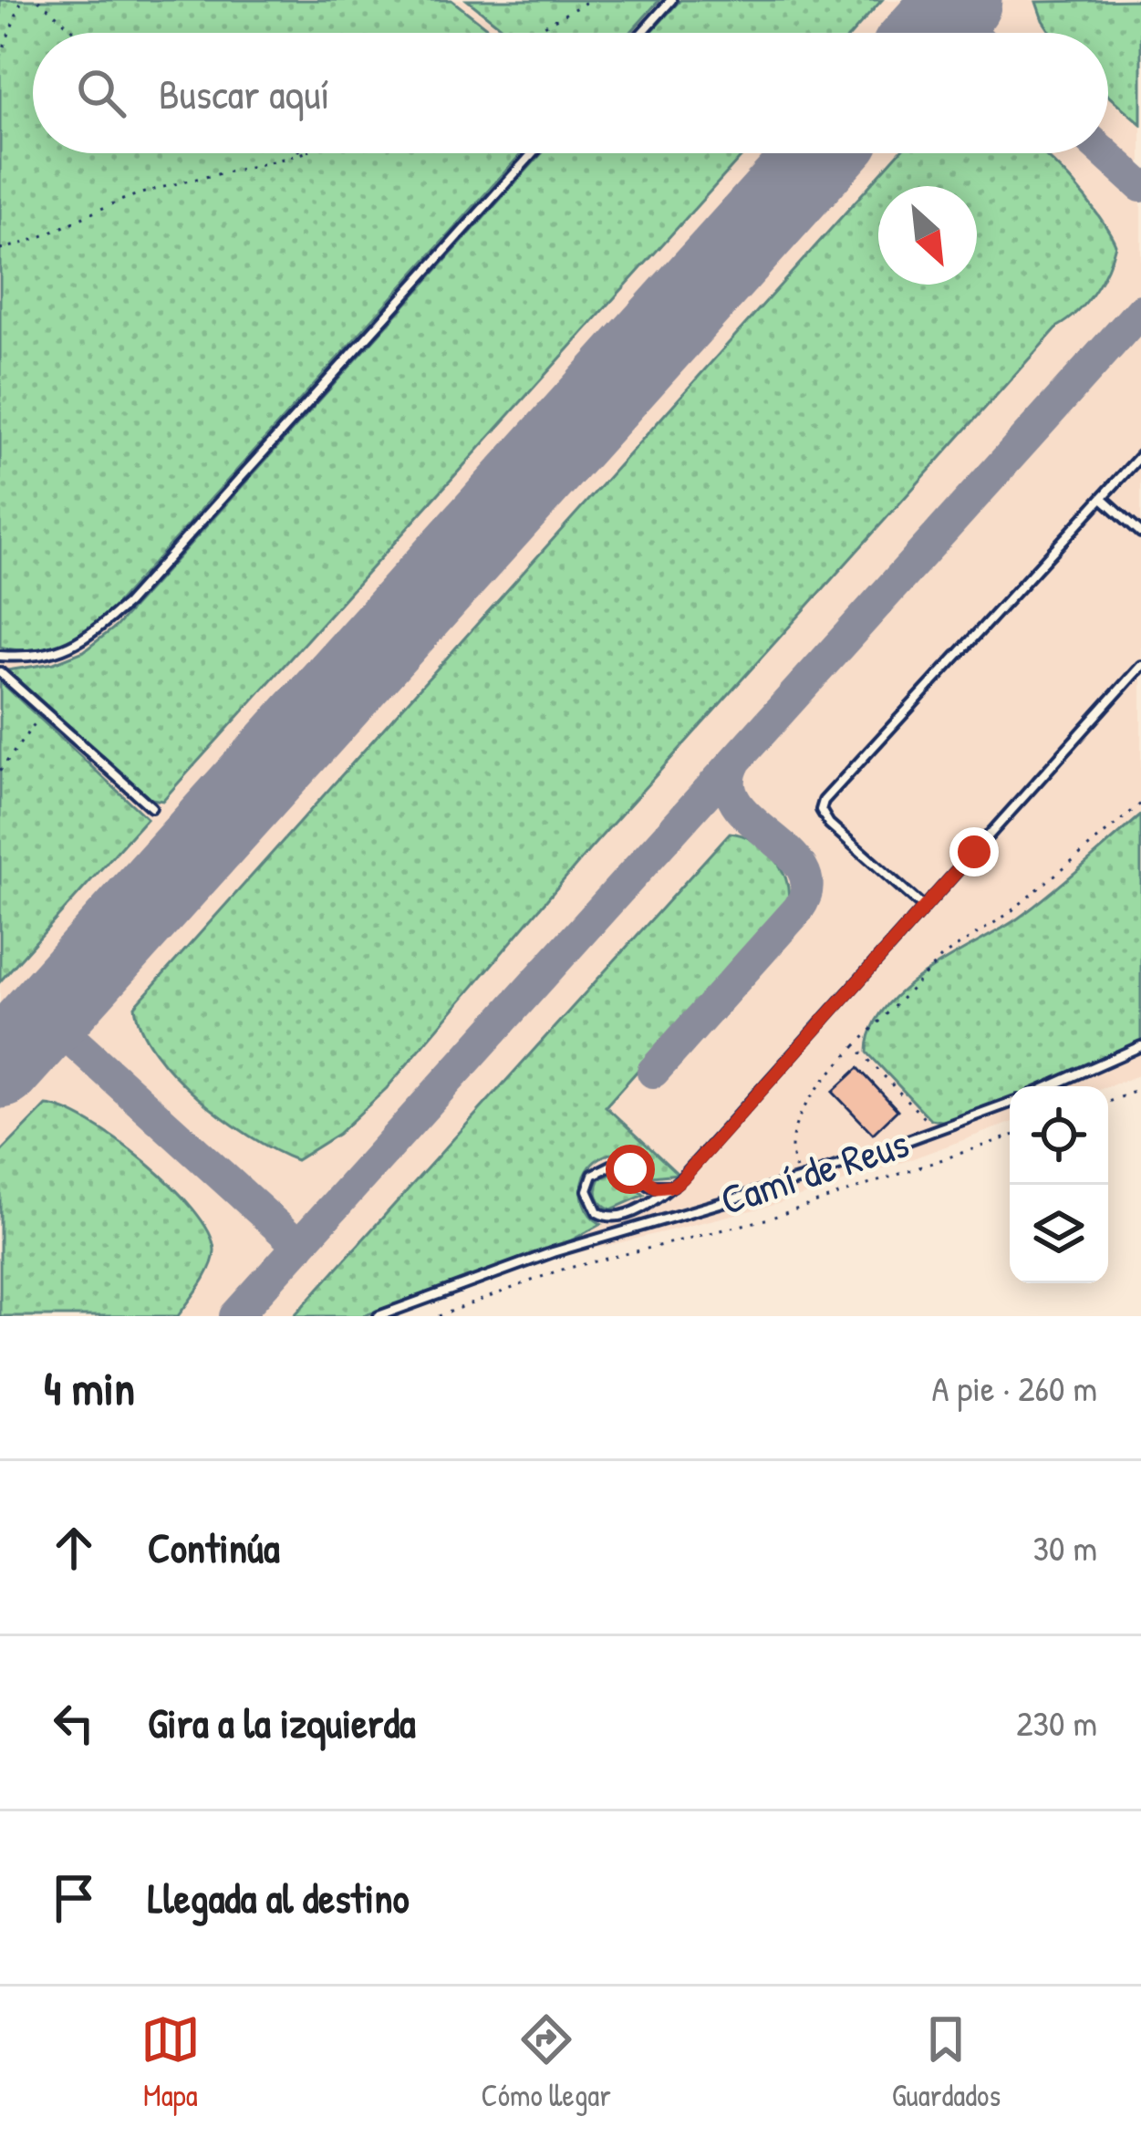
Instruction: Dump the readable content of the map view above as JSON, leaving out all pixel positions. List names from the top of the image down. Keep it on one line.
{"streets":{"path":["Camí de Reus"]},"north":"bottom right","page":{"search":"Buscar aquí","heading":["4 min","A pie · 260 m"],"list":[["Continúa","30 m"],["Gira a la izquierda","230 m"],"Llegada al destino"],"nav":["Mapa","Cómo llegar","Guardados"]}}
